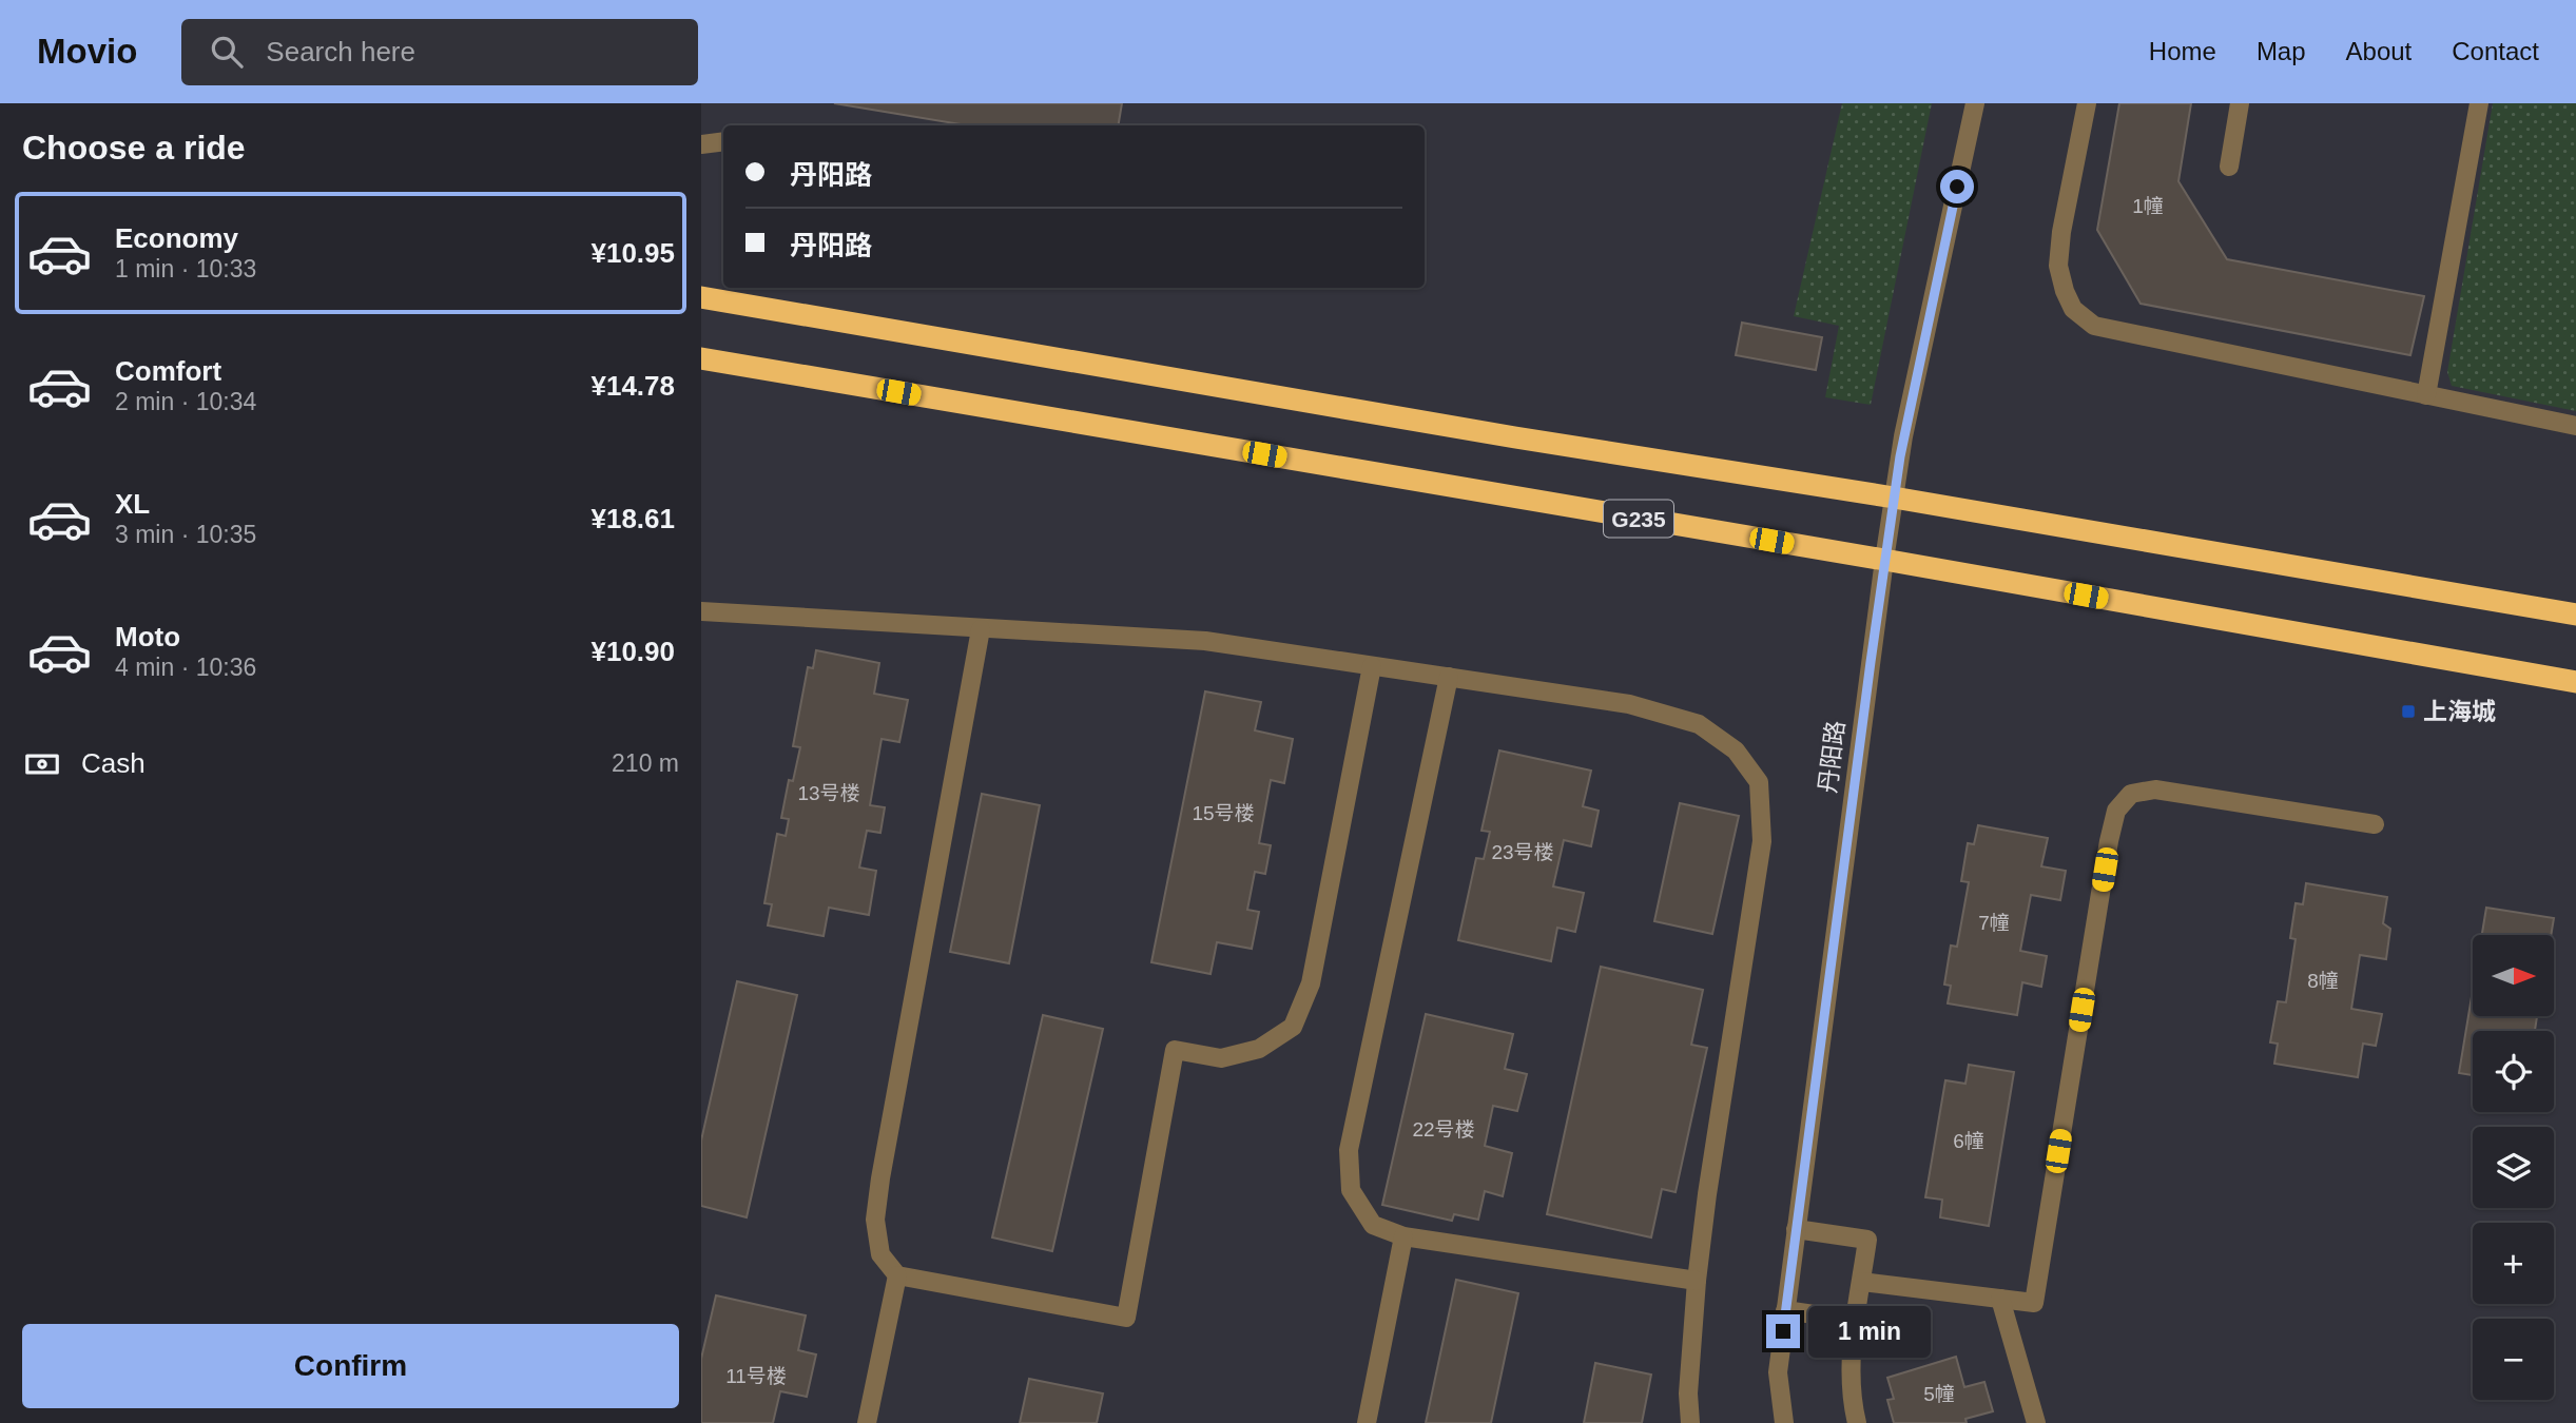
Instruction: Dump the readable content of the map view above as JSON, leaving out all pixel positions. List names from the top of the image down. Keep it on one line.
{"streets":{"highway":["G235"],"street":["丹阳路"]},"crossings":[["G235","丹阳路"]],"places":{"transit":["上海城"]},"house_numbers":["1幢","13号楼","15号楼","23号楼","7幢","8幢","22号楼","6幢","11号楼","5幢"],"north":"right","page":{"header":"Movio","search":"Search here","nav":["Home","Map","About","Contact"],"heading":"Choose a ride","banner":["丹阳路","丹阳路"],"list":[{"name":"Economy","note":"1 min · 10:33","value":"¥10.95"},{"name":"Comfort","note":"2 min · 10:34","value":"¥14.78"},{"name":"XL","note":"3 min · 10:35","value":"¥18.61"},{"name":"Moto","note":"4 min · 10:36","value":"¥10.90"}],"pay":["Cash","210 m"],"map_buttons":["+","−"],"bubble":"1 min","buttons":"Confirm"}}
